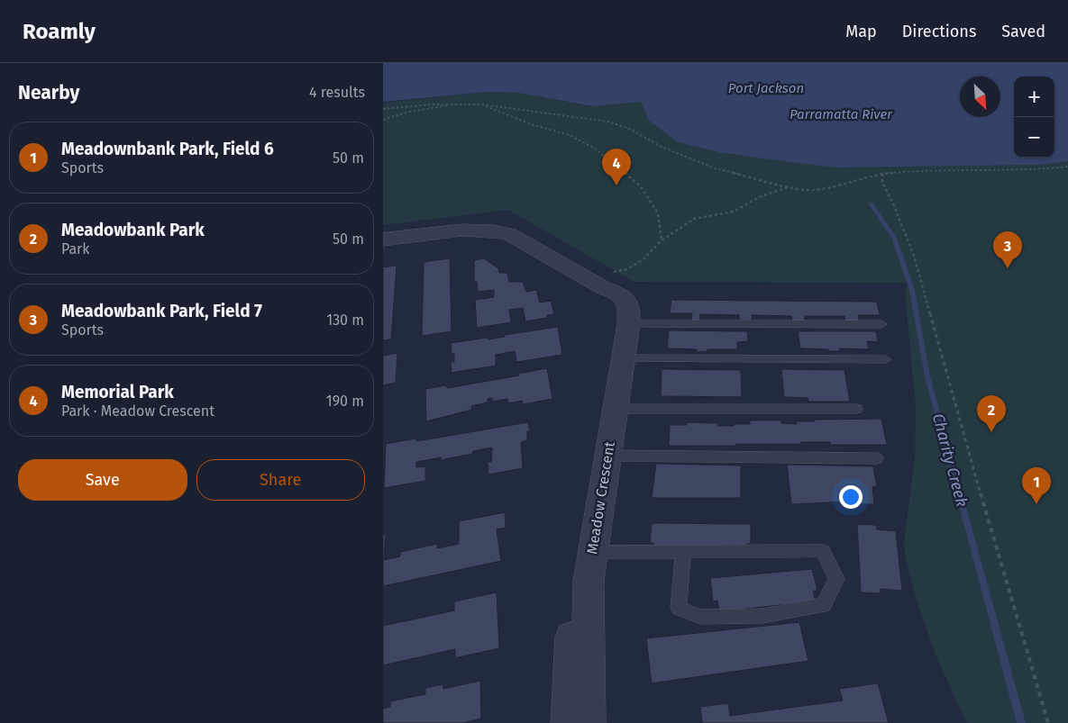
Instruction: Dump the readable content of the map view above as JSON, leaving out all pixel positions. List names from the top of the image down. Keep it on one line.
{"streets":{"street":["Meadow Crescent"]},"water":["Port Jackson","Parramatta River","Charity Creek"],"north":"bottom right","page":{"header":"Roamly","nav":["Map","Directions","Saved"],"heading":["Nearby","4 results"],"map_buttons":["+","−"],"list":[{"mark":"1","name":"Meadownbank Park, Field 6","note":"Sports","value":"50 m"},{"mark":"2","name":"Meadowbank Park","note":"Park","value":"50 m"},{"mark":"3","name":"Meadowbank Park, Field 7","note":"Sports","value":"130 m"},{"mark":"4","name":"Memorial Park","note":"Park · Meadow Crescent","value":"190 m"}],"pins":["4","3","2","1"],"buttons":["Save","Share"]}}
